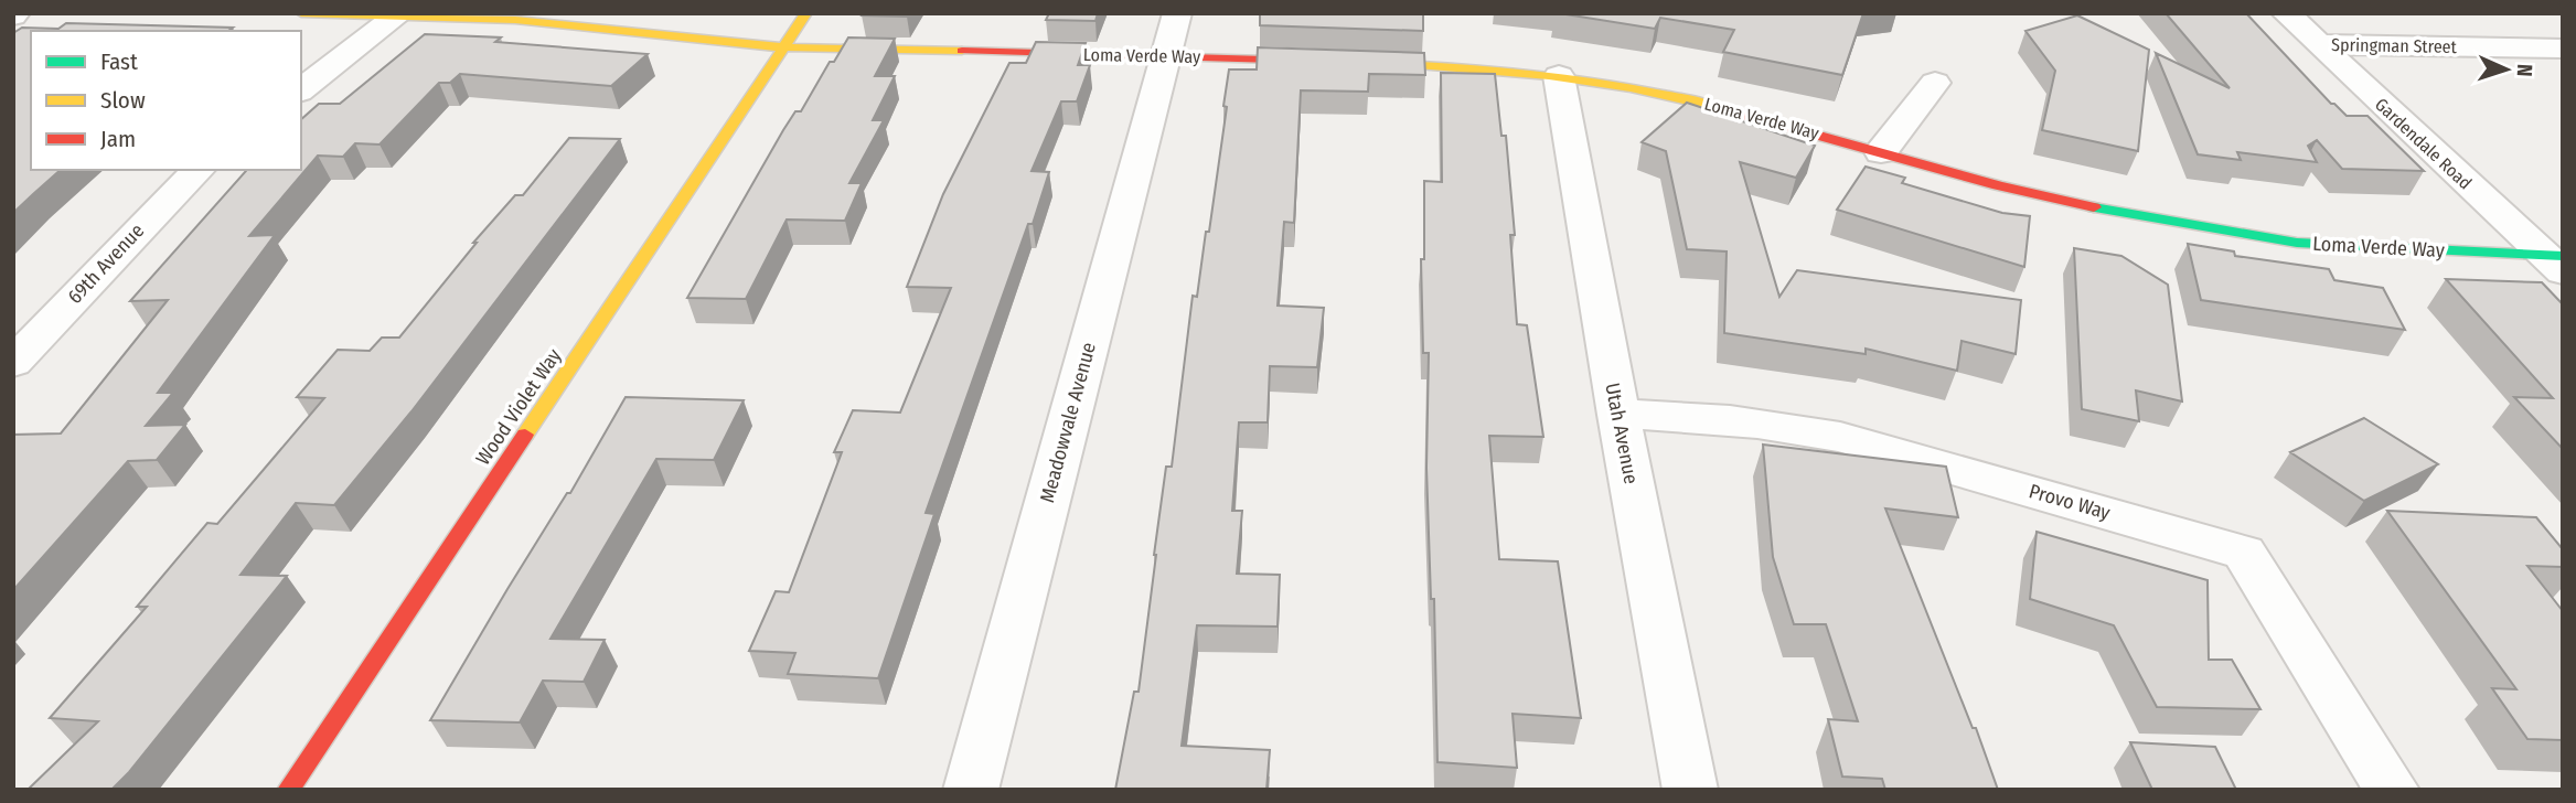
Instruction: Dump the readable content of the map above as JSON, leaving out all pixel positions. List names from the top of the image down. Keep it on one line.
{"streets":{"street":["Springman Street","Loma Verde Way","Gardendale Road","69th Avenue","Wood Violet Way","Meadowvale Avenue","Utah Avenue","Provo Way"]},"crossings":[["Springman Street","Gardendale Road"],["Loma Verde Way","Gardendale Road"],["Loma Verde Way","Wood Violet Way"],["Loma Verde Way","Meadowvale Avenue"],["Loma Verde Way","Utah Avenue"],["Utah Avenue","Provo Way"]],"legend":["Fast","Slow","Jam"],"north":"right"}
